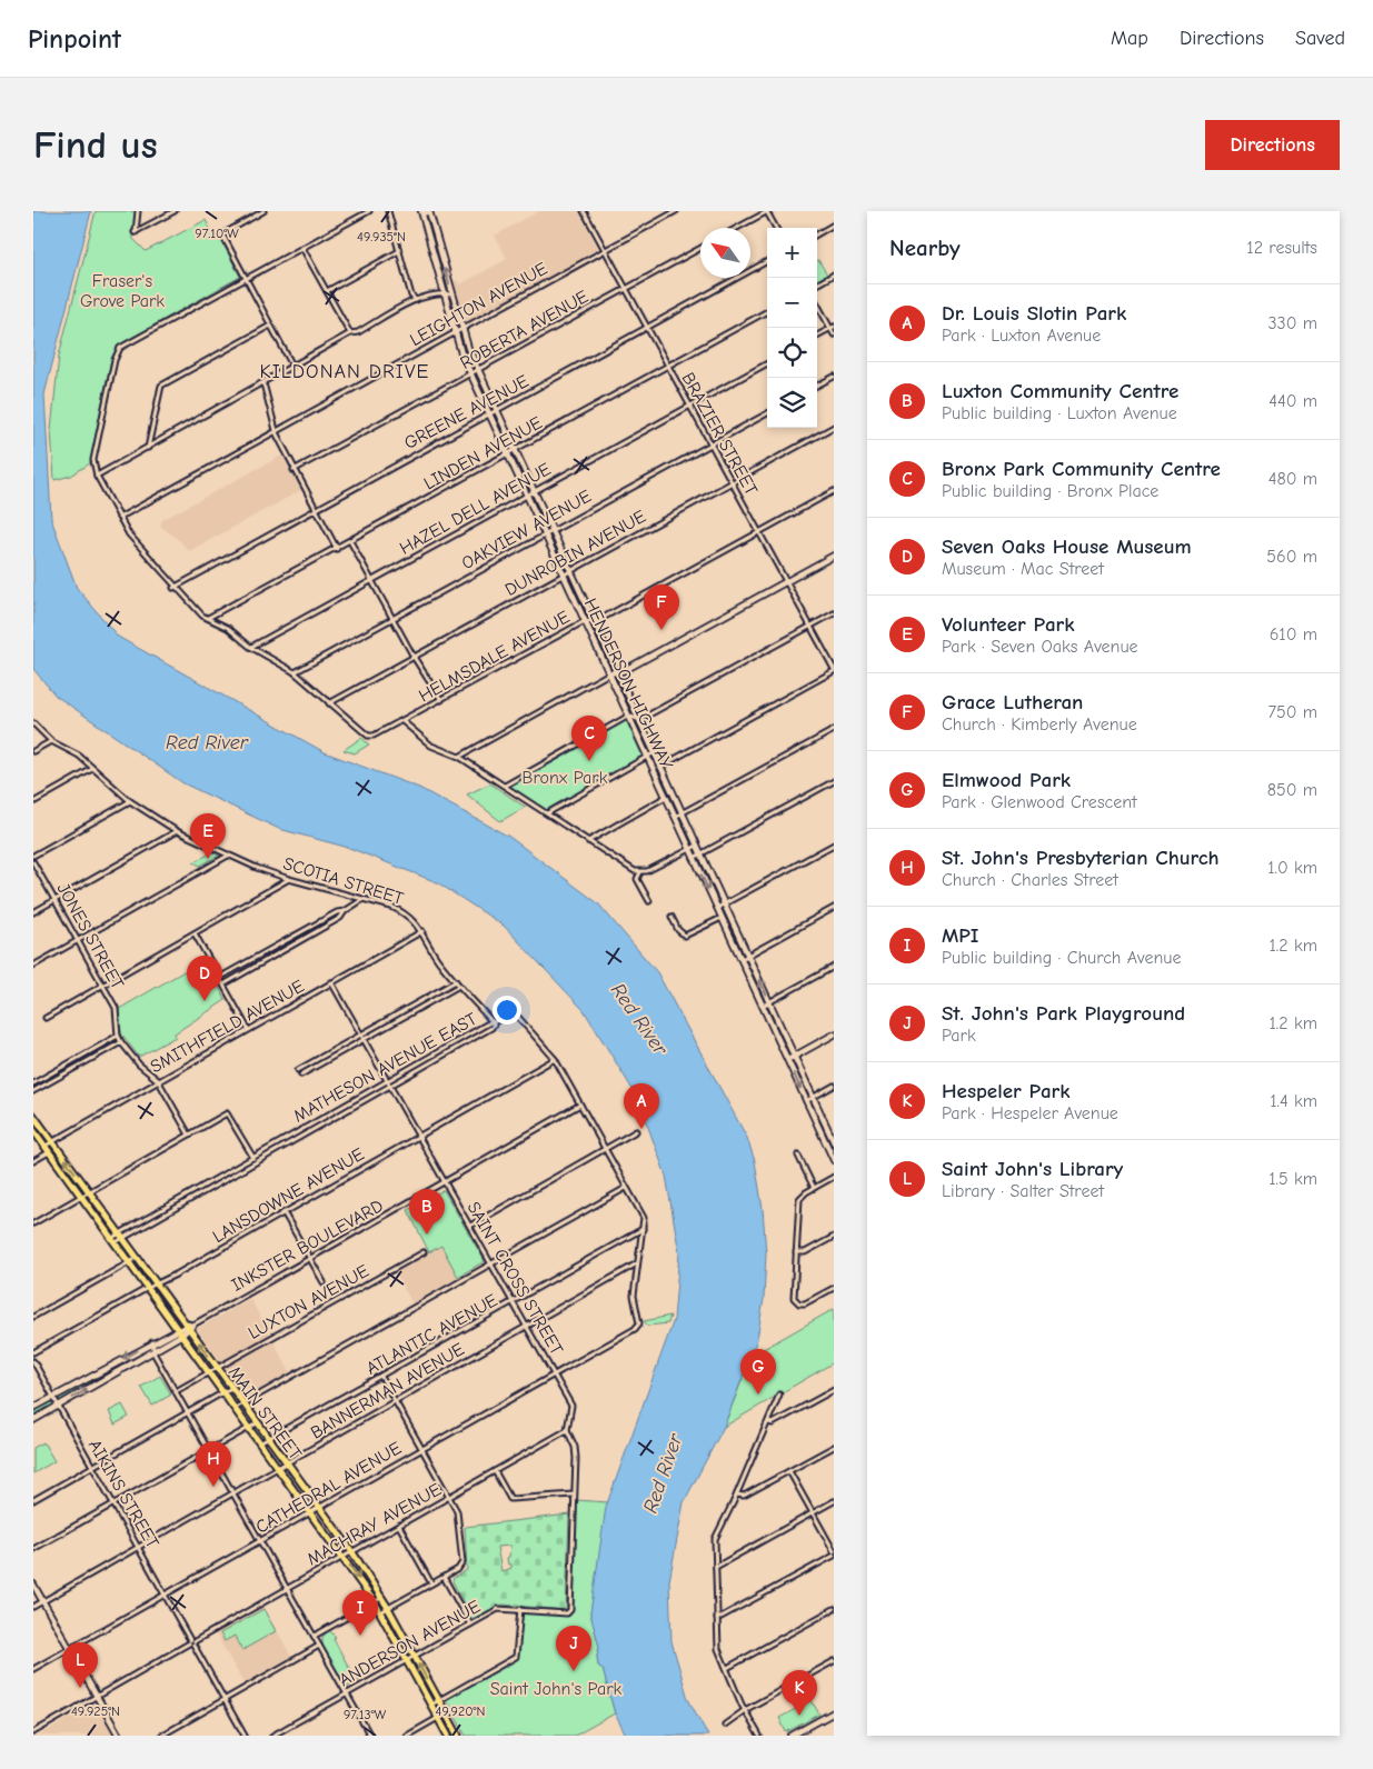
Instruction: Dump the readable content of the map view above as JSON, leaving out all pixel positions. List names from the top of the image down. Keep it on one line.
{"streets":{"main road":["HENDERSON HIGHWAY","INKSTER BOULEVARD","MAIN STREET"],"street":["LEIGHTON AVENUE","ROBERTA AVENUE","GREENE AVENUE","BRAZIER STREET","LINDEN AVENUE","HAZEL DELL AVENUE","OAKVIEW AVENUE","DUNROBIN AVENUE","HELMSDALE AVENUE","SCOTIA STREET","JONES STREET","SMITHFIELD AVENUE","MATHESON AVENUE EAST","LANSDOWNE AVENUE","SAINT CROSS STREET","LUXTON AVENUE","ATLANTIC AVENUE","BANNERMAN AVENUE","CATHEDRAL AVENUE","AIKINS STREET","MACHRAY AVENUE","ANDERSON AVENUE"]},"crossings":[["LEIGHTON AVENUE","BRAZIER STREET"],["LEIGHTON AVENUE","HENDERSON HIGHWAY"],["ROBERTA AVENUE","BRAZIER STREET"],["ROBERTA AVENUE","HENDERSON HIGHWAY"],["GREENE AVENUE","BRAZIER STREET"],["GREENE AVENUE","HENDERSON HIGHWAY"],["BRAZIER STREET","LINDEN AVENUE"],["BRAZIER STREET","HAZEL DELL AVENUE"],["BRAZIER STREET","OAKVIEW AVENUE"],["BRAZIER STREET","DUNROBIN AVENUE"],["BRAZIER STREET","HELMSDALE AVENUE"],["LINDEN AVENUE","HENDERSON HIGHWAY"],["HAZEL DELL AVENUE","HENDERSON HIGHWAY"],["OAKVIEW AVENUE","HENDERSON HIGHWAY"],["DUNROBIN AVENUE","HENDERSON HIGHWAY"],["HELMSDALE AVENUE","HENDERSON HIGHWAY"],["SCOTIA STREET","SMITHFIELD AVENUE"],["SCOTIA STREET","MATHESON AVENUE EAST"],["JONES STREET","SMITHFIELD AVENUE"],["SMITHFIELD AVENUE","SAINT CROSS STREET"],["SMITHFIELD AVENUE","MAIN STREET"],["MATHESON AVENUE EAST","SAINT CROSS STREET"],["MATHESON AVENUE EAST","MAIN STREET"],["LANSDOWNE AVENUE","SAINT CROSS STREET"],["LANSDOWNE AVENUE","MAIN STREET"],["INKSTER BOULEVARD","SAINT CROSS STREET"],["INKSTER BOULEVARD","MAIN STREET"],["INKSTER BOULEVARD","AIKINS STREET"],["SAINT CROSS STREET","ATLANTIC AVENUE"],["SAINT CROSS STREET","BANNERMAN AVENUE"],["SAINT CROSS STREET","CATHEDRAL AVENUE"],["SAINT CROSS STREET","MACHRAY AVENUE"],["SAINT CROSS STREET","ANDERSON AVENUE"],["LUXTON AVENUE","MAIN STREET"],["ATLANTIC AVENUE","MAIN STREET"],["BANNERMAN AVENUE","MAIN STREET"],["BANNERMAN AVENUE","CATHEDRAL AVENUE"],["BANNERMAN AVENUE","AIKINS STREET"],["MAIN STREET","CATHEDRAL AVENUE"],["MAIN STREET","MACHRAY AVENUE"],["MAIN STREET","ANDERSON AVENUE"],["CATHEDRAL AVENUE","AIKINS STREET"],["AIKINS STREET","MACHRAY AVENUE"]],"districts":["KILDONAN DRIVE"],"water":["Red River"],"parks":["Fraser's Grove Park","Bronx Park","Saint John's Park"],"north":"top left","page":{"header":"Pinpoint","nav":["Map","Directions","Saved"],"buttons":"Directions","title":"Find us","heading":["Nearby","12 results"],"map_buttons":["+","−"],"list":[{"mark":"A","name":"Dr. Louis Slotin Park","note":"Park · Luxton Avenue","value":"330 m"},{"mark":"B","name":"Luxton Community Centre","note":"Public building · Luxton Avenue","value":"440 m"},{"mark":"C","name":"Bronx Park Community Centre","note":"Public building · Bronx Place","value":"480 m"},{"mark":"D","name":"Seven Oaks House Museum","note":"Museum · Mac Street","value":"560 m"},{"mark":"E","name":"Volunteer Park","note":"Park · Seven Oaks Avenue","value":"610 m"},{"mark":"F","name":"Grace Lutheran","note":"Church · Kimberly Avenue","value":"750 m"},{"mark":"G","name":"Elmwood Park","note":"Park · Glenwood Crescent","value":"850 m"},{"mark":"H","name":"St. John's Presbyterian Church","note":"Church · Charles Street","value":"1.0 km"},{"mark":"I","name":"MPI","note":"Public building · Church Avenue","value":"1.2 km"},{"mark":"J","name":"St. John's Park Playground","note":"Park","value":"1.2 km"},{"mark":"K","name":"Hespeler Park","note":"Park · Hespeler Avenue","value":"1.4 km"},{"mark":"L","name":"Saint John's Library","note":"Library · Salter Street","value":"1.5 km"}],"pins":["F","C","E","D","A","B","G","H","I","J","L","K"]},"coordinates":["97.10°W","49.935°N","49.925°N","49.920°N","97.13°W"]}
